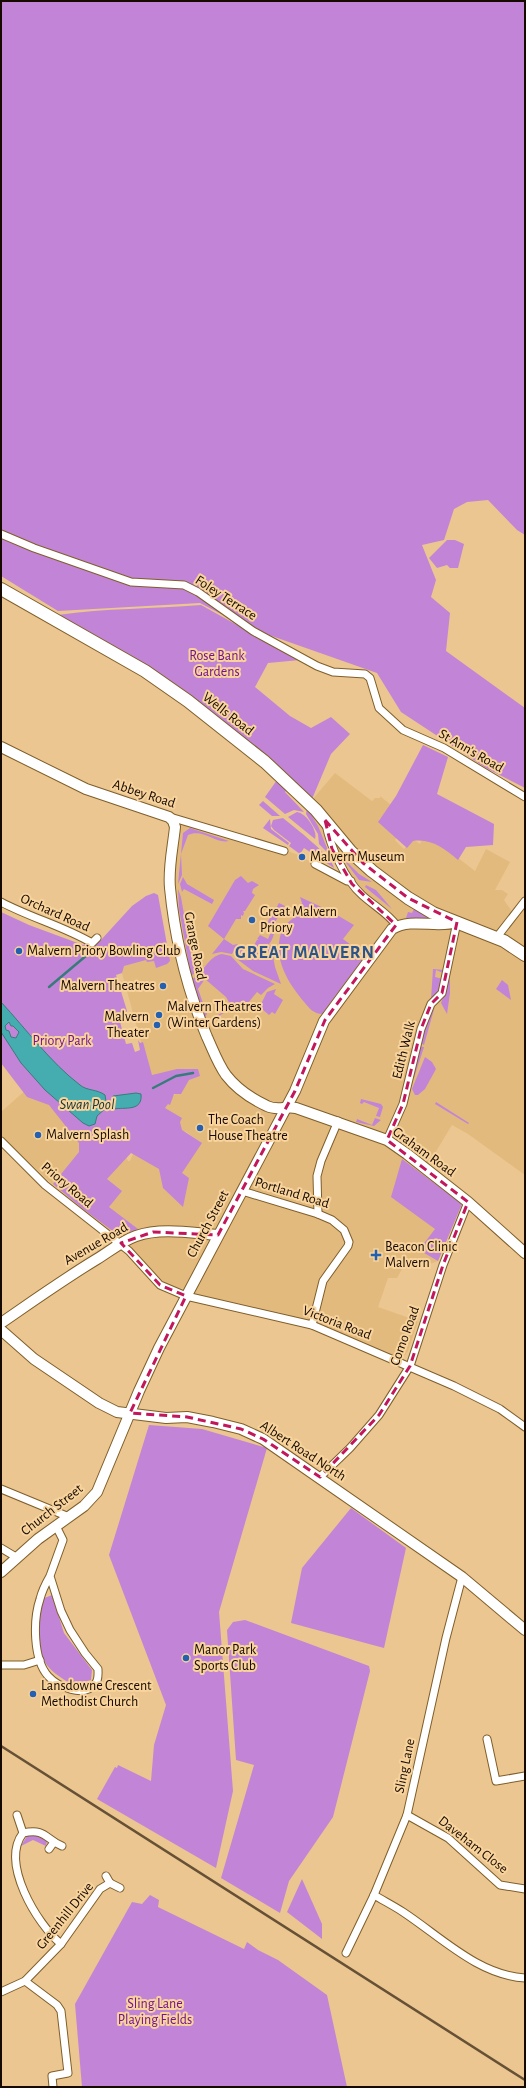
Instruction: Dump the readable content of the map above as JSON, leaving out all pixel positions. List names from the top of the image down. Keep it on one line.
{"streets":{"highway":["Wells Road"],"street":["Foley Terrace","St Ann's Road","Abbey Road","Orchard Road","Grange Road","Edith Walk","Graham Road","Priory Road","Portland Road","Church Street","Avenue Road","Victoria Road","Como Road","Albert Road North","Sling Lane","Daveham Close","Greenhill Drive"]},"crossings":[["Foley Terrace","St Ann's Road"],["Wells Road","Edith Walk"],["Abbey Road","Grange Road"],["Grange Road","Graham Road"],["Grange Road","Church Street"],["Edith Walk","Graham Road"],["Graham Road","Church Street"],["Graham Road","Como Road"],["Priory Road","Avenue Road"],["Priory Road","Victoria Road"],["Portland Road","Church Street"],["Portland Road","Victoria Road"],["Church Street","Avenue Road"],["Church Street","Victoria Road"],["Church Street","Albert Road North"],["Avenue Road","Victoria Road"],["Victoria Road","Como Road"],["Como Road","Albert Road North"],["Albert Road North","Sling Lane"],["Sling Lane","Daveham Close"]],"districts":["GREAT MALVERN"],"water":["Swan Pool"],"parks":["Rose Bank Gardens","Priory Park","Sling Lane Playing Fields"],"places":{"other":["Malvern Museum","Great Malvern Priory","Malvern Priory Bowling Club","Malvern Theatres","Malvern Theatres (Winter Gardens)","Malvern Theater","The Coach House Theatre","Malvern Splash","Manor Park Sports Club","Lansdowne Crescent Methodist Church"],"health":["Beacon Clinic Malvern"]}}
